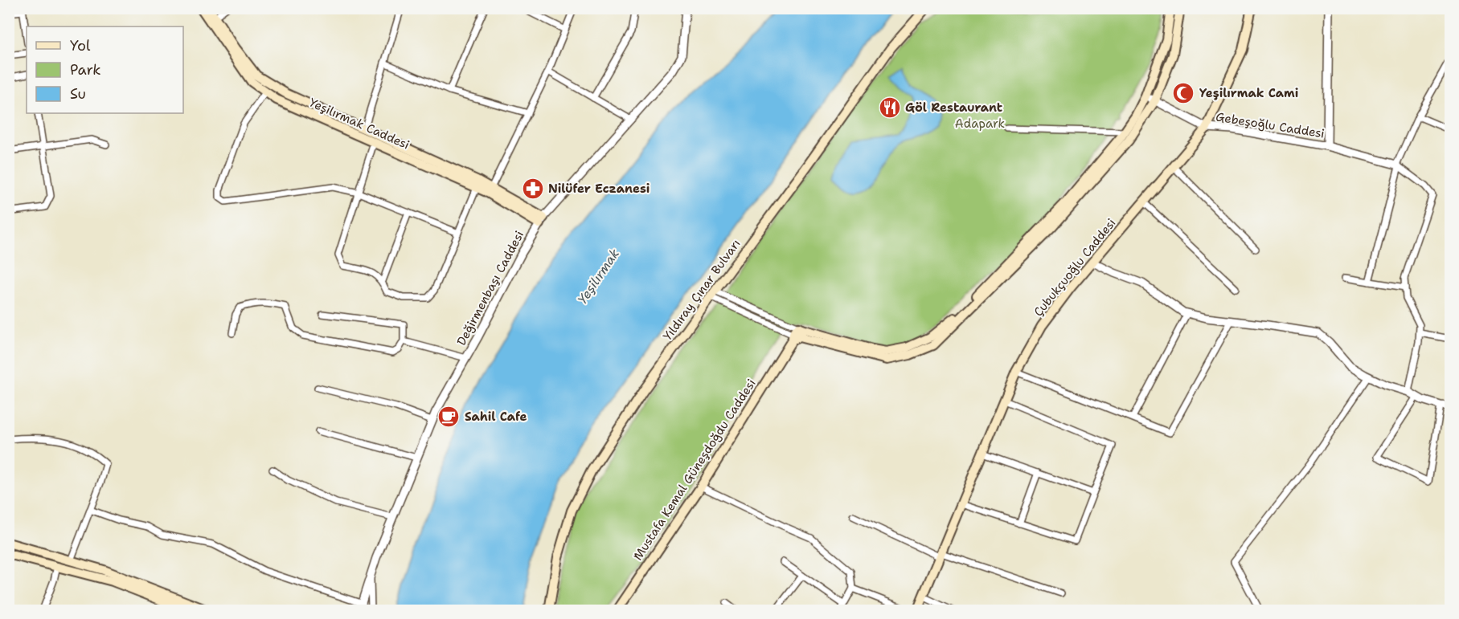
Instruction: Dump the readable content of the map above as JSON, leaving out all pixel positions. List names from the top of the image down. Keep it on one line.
{"streets":{"main road":["Yeşilırmak Caddesi","Çubukçuoğlu Caddesi","Yıldıray Çınar Bulvarı","Mustafa Kemal Güneşdoğdu Caddesi"],"street":["Gebeşoğlu Caddesi","Değirmenbaşı Caddesi"]},"crossings":[["Yeşilırmak Caddesi","Değirmenbaşı Caddesi"],["Gebeşoğlu Caddesi","Çubukçuoğlu Caddesi"]],"water":["Yeşilırmak"],"parks":["Adapark"],"places":{"mosque":["Yeşilırmak Cami"],"restaurant":["Göl Restaurant"],"pharmacy":["Nilüfer Eczanesi"],"cafe":["Sahil Cafe"]},"legend":["Yol","Park","Su"]}
